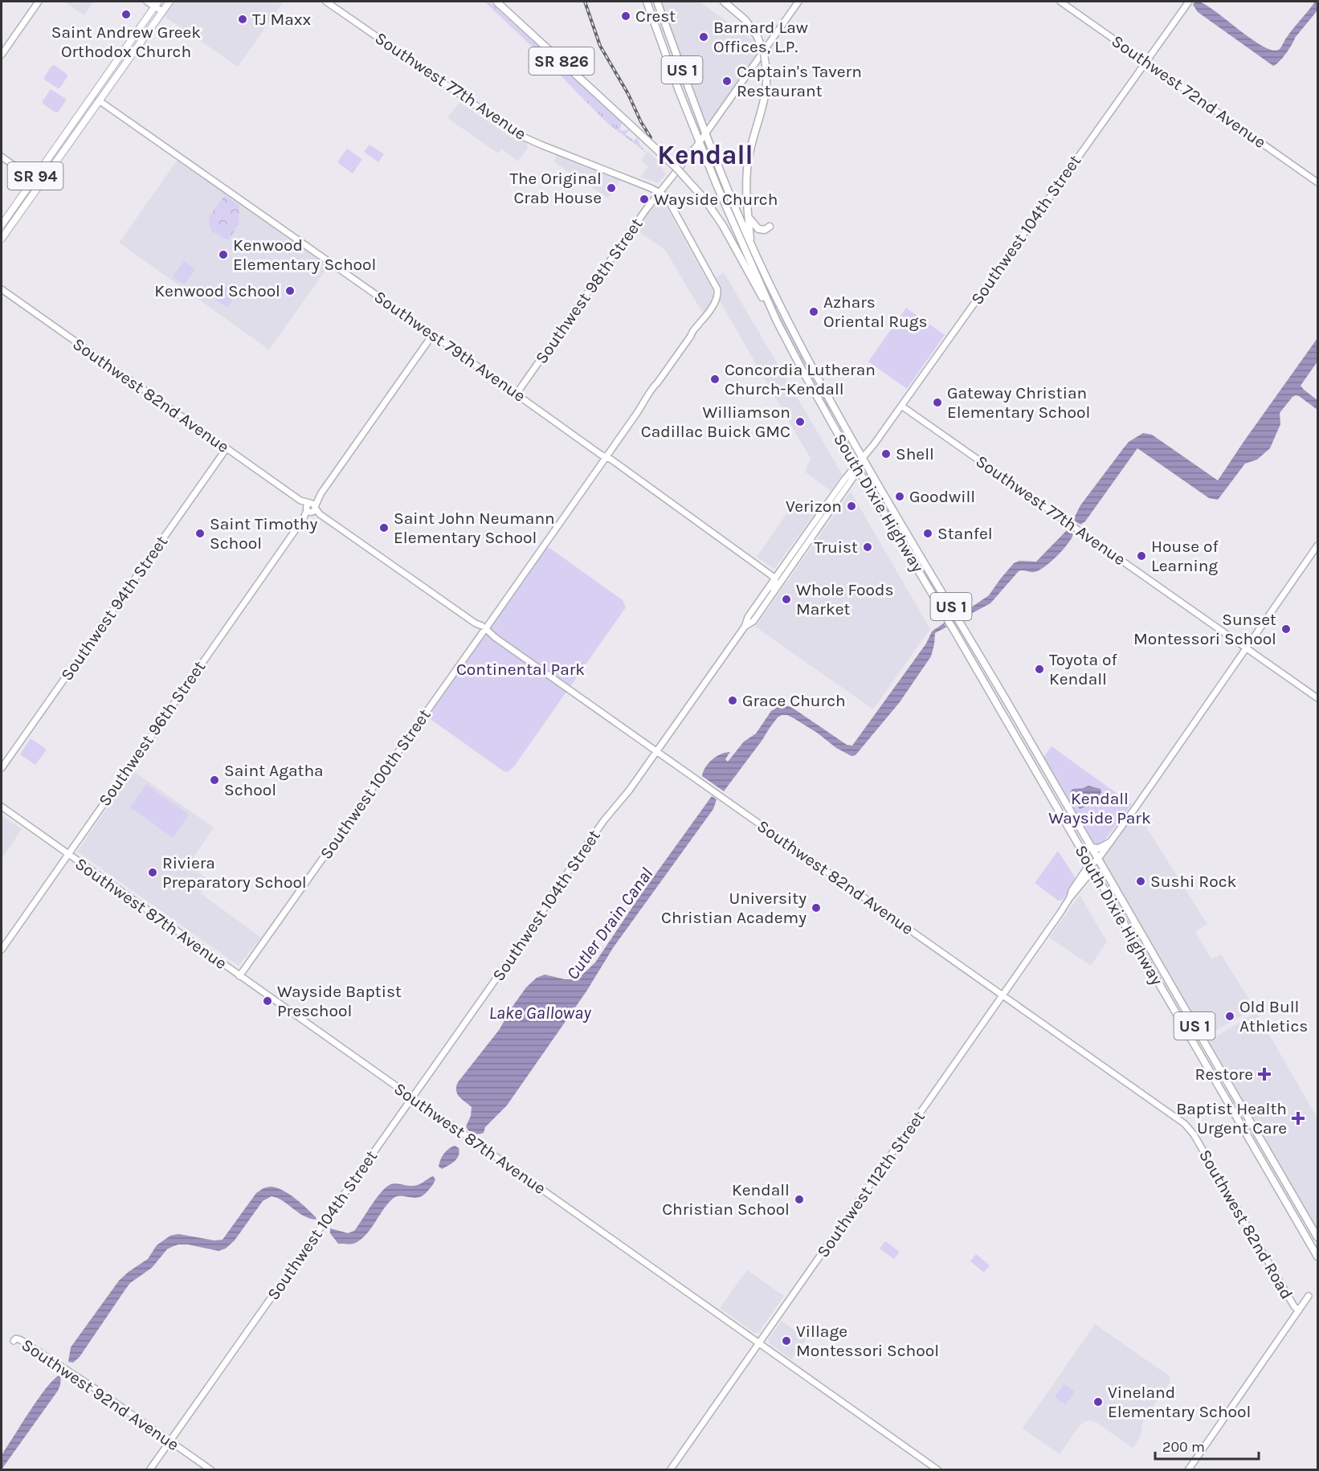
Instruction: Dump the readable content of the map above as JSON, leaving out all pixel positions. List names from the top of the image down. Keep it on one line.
{"streets":{"highway":["SR 826","US 1","South Dixie Highway"],"main road":["SR 94"],"street":["Southwest 77th Avenue","Southwest 72nd Avenue","Southwest 104th Street","Southwest 98th Street","Southwest 79th Avenue","Southwest 82nd Avenue","Southwest 94th Street","Southwest 96th Street","Southwest 100th Street","Southwest 87th Avenue","Southwest 112th Street","Southwest 82nd Road","Southwest 92nd Avenue"]},"crossings":[["SR 826","South Dixie Highway"],["Southwest 77th Avenue","Southwest 104th Street"],["Southwest 77th Avenue","Southwest 98th Street"],["Southwest 77th Avenue","Southwest 100th Street"],["Southwest 77th Avenue","Southwest 112th Street"],["Southwest 72nd Avenue","Southwest 104th Street"],["SR 94","Southwest 79th Avenue"],["Southwest 104th Street","Southwest 79th Avenue"],["Southwest 104th Street","Southwest 82nd Avenue"],["Southwest 104th Street","South Dixie Highway"],["Southwest 104th Street","Southwest 87th Avenue"],["Southwest 104th Street","Southwest 92nd Avenue"],["Southwest 98th Street","Southwest 79th Avenue"],["Southwest 98th Street","South Dixie Highway"],["Southwest 79th Avenue","Southwest 96th Street"],["Southwest 79th Avenue","Southwest 100th Street"],["Southwest 82nd Avenue","Southwest 94th Street"],["Southwest 82nd Avenue","Southwest 96th Street"],["Southwest 82nd Avenue","Southwest 100th Street"],["Southwest 82nd Avenue","Southwest 112th Street"],["Southwest 82nd Avenue","Southwest 82nd Road"],["South Dixie Highway","Southwest 112th Street"],["Southwest 96th Street","Southwest 87th Avenue"],["Southwest 100th Street","Southwest 87th Avenue"],["Southwest 87th Avenue","Southwest 112th Street"]],"districts":["Kendall"],"water":["Cutler Drain Canal","Lake Galloway"],"parks":["Continental Park","Kendall Wayside Park"],"places":{"other":["Saint Andrew Greek Orthodox Church","Crest","TJ Maxx","Barnard Law Offices, L.P.","Captain's Tavern Restaurant","The Original Crab House","Wayside Church","Kenwood Elementary School","Kenwood School","Azhars Oriental Rugs","Concordia Lutheran Church-Kendall","Gateway Christian Elementary School","Williamson Cadillac Buick GMC","Shell","Goodwill","Verizon","Saint John Neumann Elementary School","Saint Timothy School","Stanfel","Truist","House of Learning","Whole Foods Market","Sunset Montessori School","Toyota of Kendall","Grace Church","Saint Agatha School","Riviera Preparatory School","Sushi Rock","University Christian Academy","Wayside Baptist Preschool","Old Bull Athletics","Kendall Christian School","Village Montessori School","Vineland Elementary School"],"health":["Restore","Baptist Health Urgent Care"]},"scale_bar":"200 m"}
